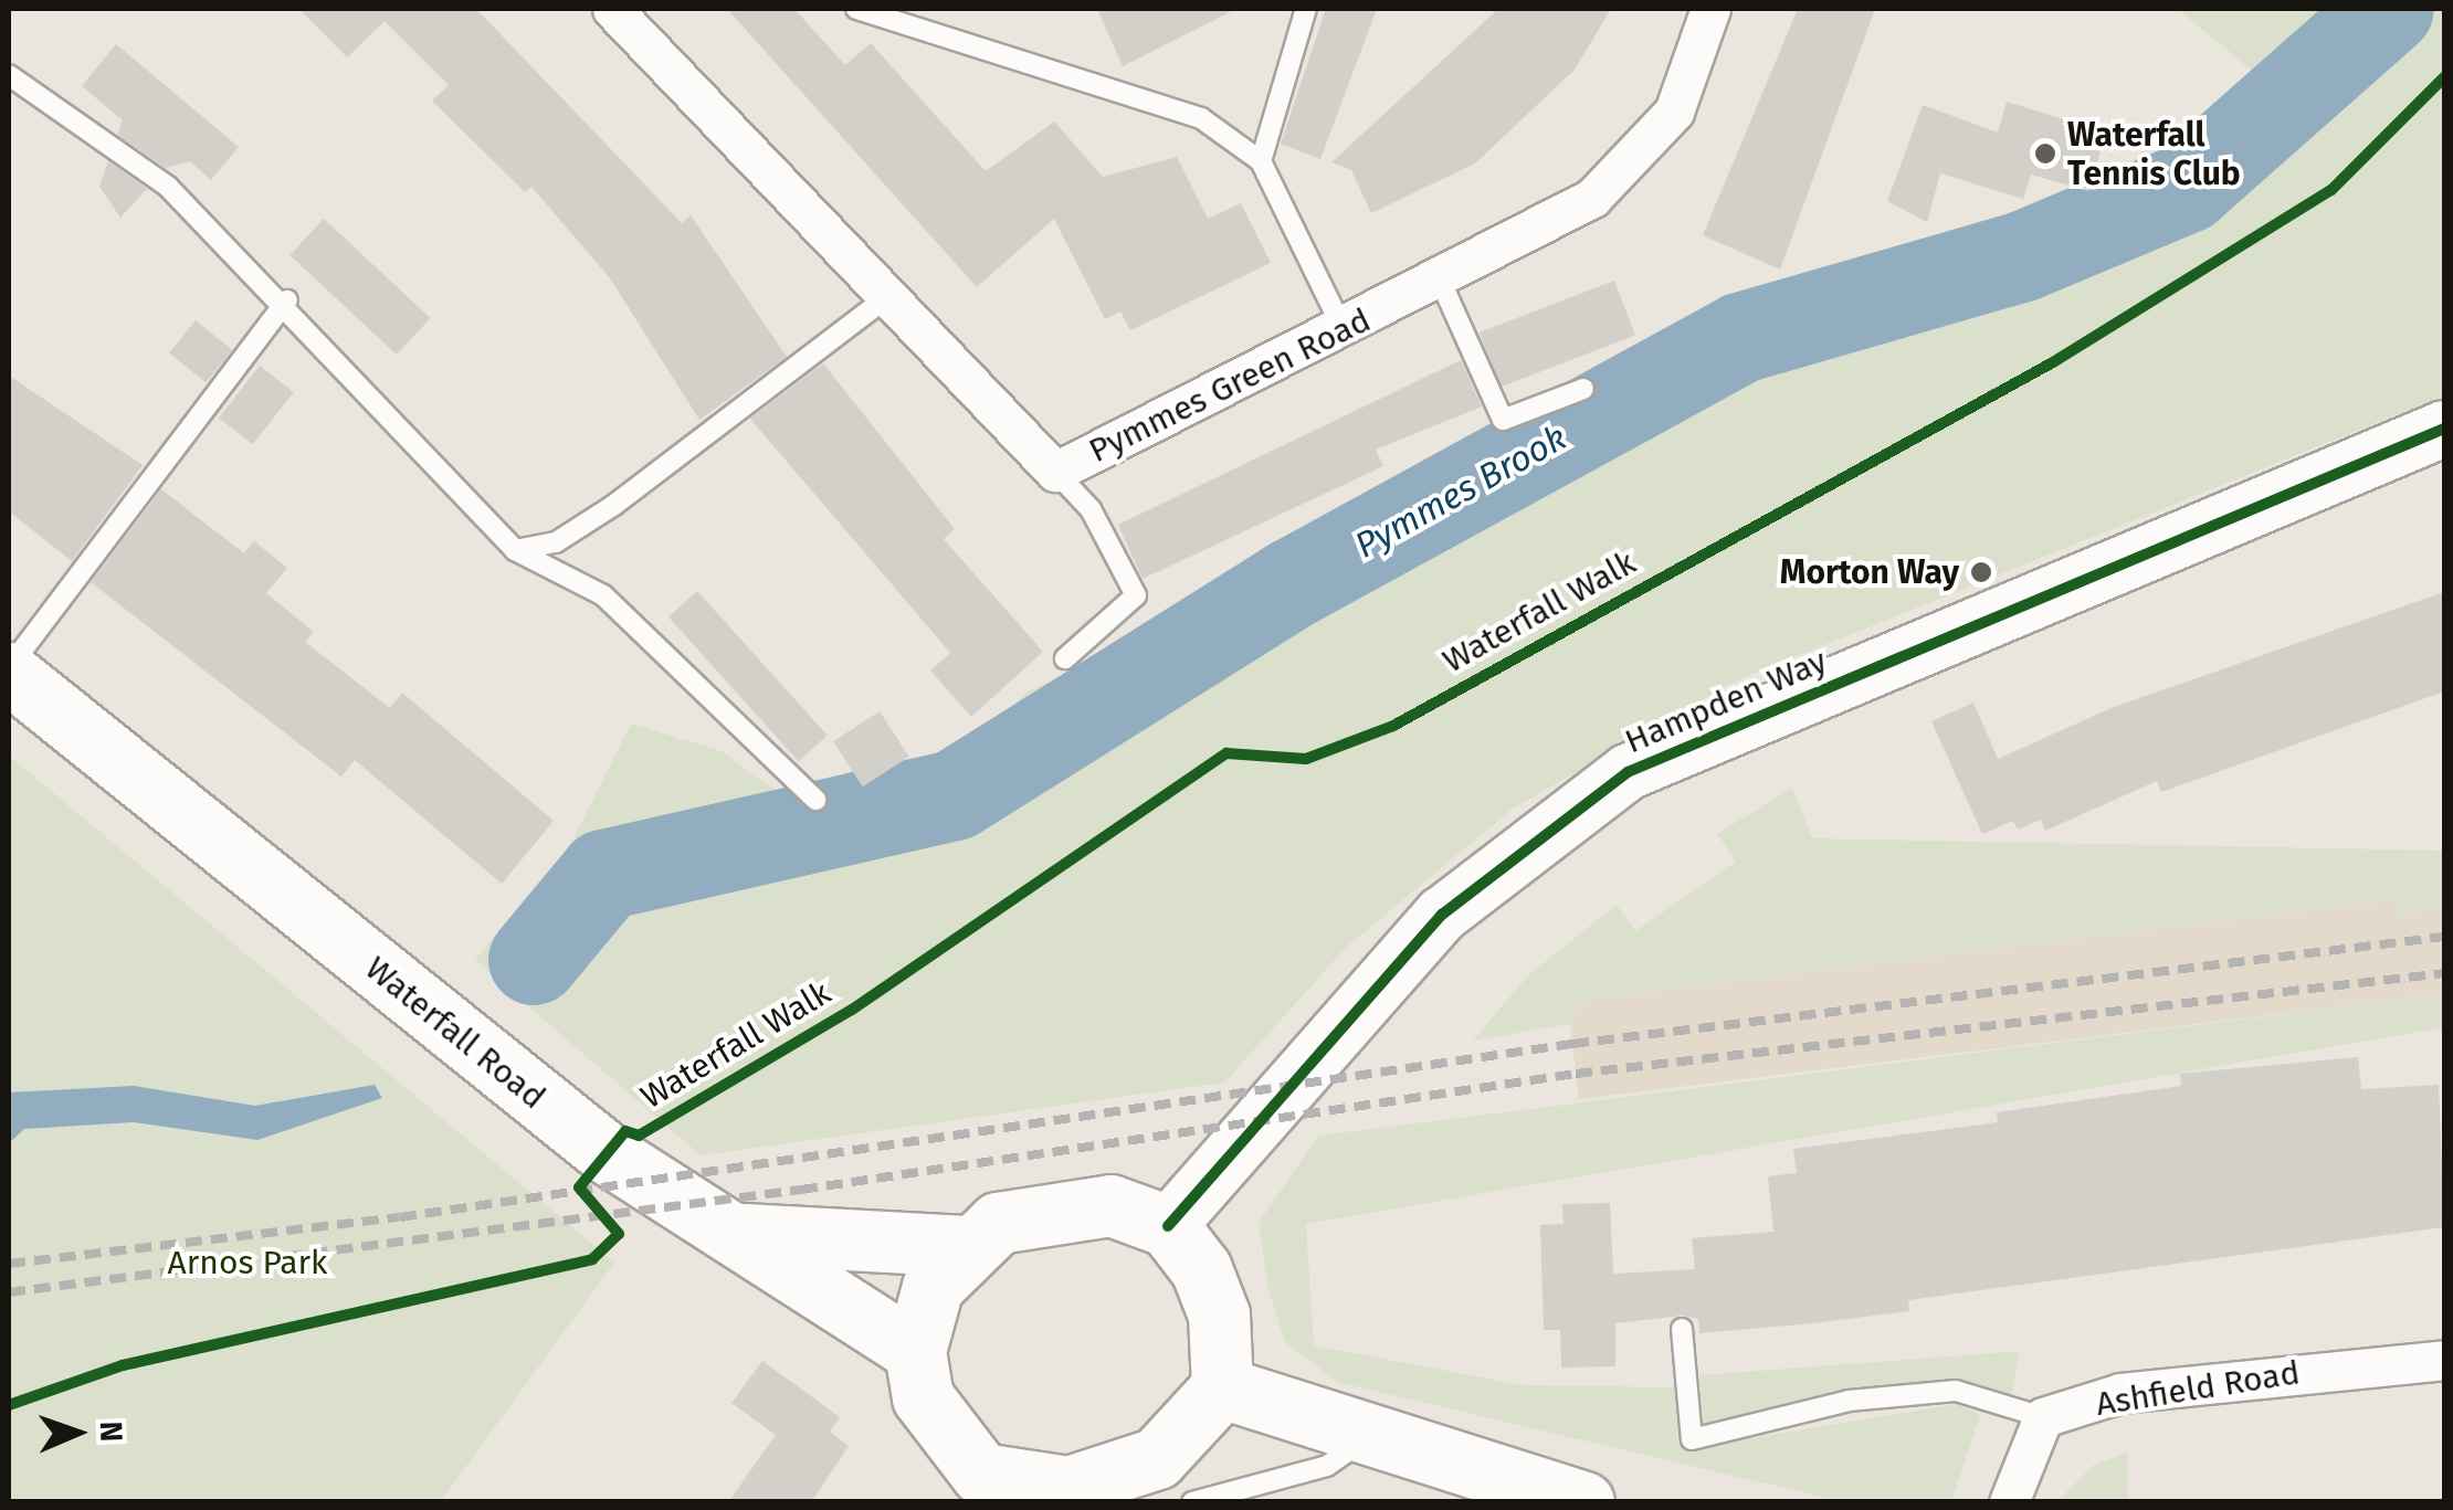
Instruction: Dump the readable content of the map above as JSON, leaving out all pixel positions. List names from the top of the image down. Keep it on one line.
{"streets":{"main road":["Waterfall Road"],"street":["Pymmes Green Road","Hampden Way","Ashfield Road"],"cycle path":["Waterfall Walk"]},"crossings":[["Hampden Way","Waterfall Road"]],"water":["Pymmes Brook"],"parks":["Arnos Park"],"places":["Waterfall Tennis Club","Morton Way"],"north":"right"}
